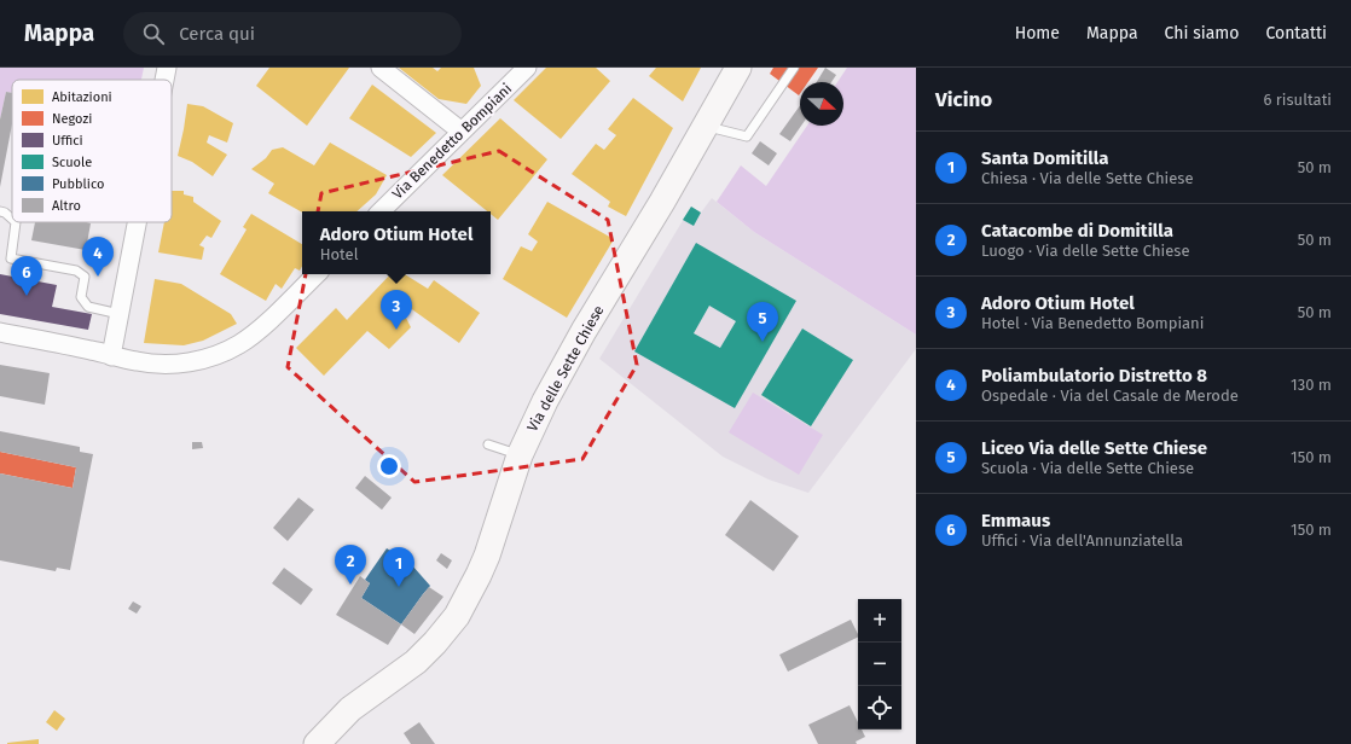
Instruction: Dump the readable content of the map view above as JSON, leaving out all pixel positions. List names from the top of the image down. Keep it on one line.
{"streets":{"main road":["Via delle Sette Chiese"],"street":["Via Benedetto Bompiani"]},"legend":["Abitazioni","Negozi","Uffici","Scuole","Pubblico","Altro"],"north":"right","page":{"header":"Mappa","search":"Cerca qui","nav":["Home","Mappa","Chi siamo","Contatti"],"heading":["Vicino","6 risultati"],"list":[{"mark":"1","name":"Santa Domitilla","note":"Chiesa · Via delle Sette Chiese","value":"50 m"},{"mark":"2","name":"Catacombe di Domitilla","note":"Luogo · Via delle Sette Chiese","value":"50 m"},{"mark":"3","name":"Adoro Otium Hotel","note":"Hotel · Via Benedetto Bompiani","value":"50 m"},{"mark":"4","name":"Poliambulatorio Distretto 8","note":"Ospedale · Via del Casale de Merode","value":"130 m"},{"mark":"5","name":"Liceo Via delle Sette Chiese","note":"Scuola · Via delle Sette Chiese","value":"150 m"},{"mark":"6","name":"Emmaus","note":"Uffici · Via dell'Annunziatella","value":"150 m"}],"popup":["Adoro Otium Hotel","Hotel"],"pins":["4","6","3","5","2","1"],"map_buttons":["+","−"]}}
